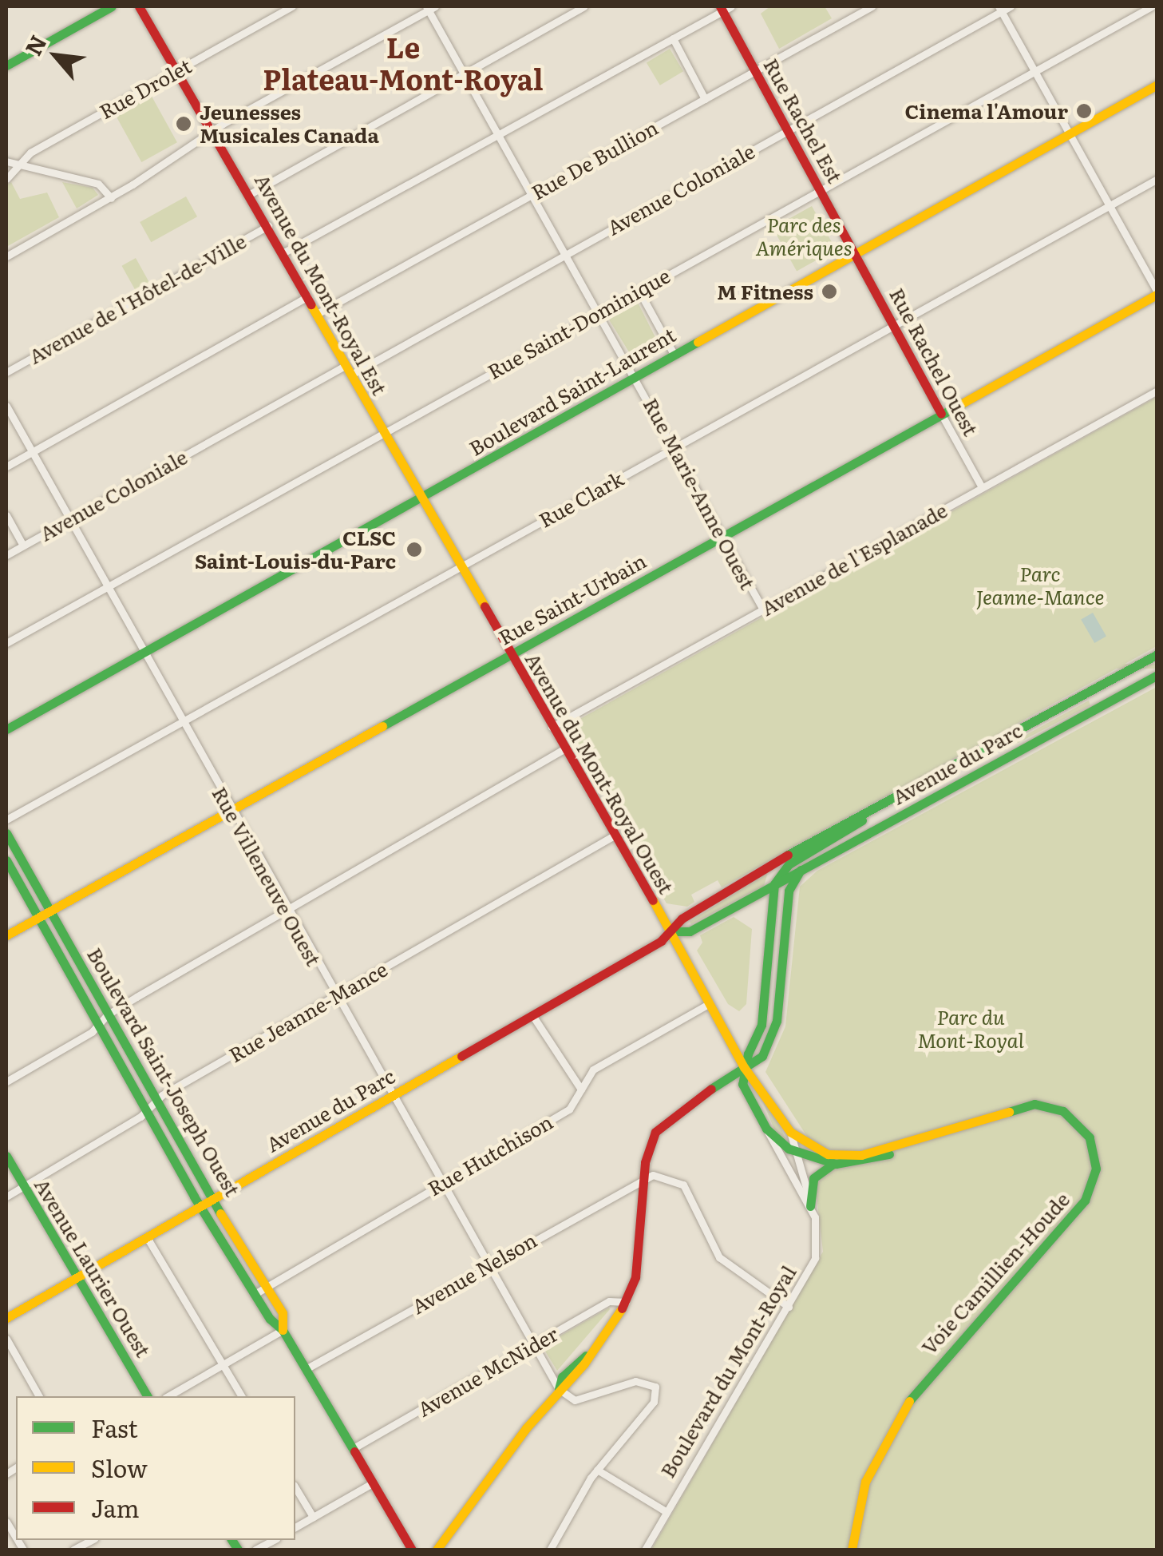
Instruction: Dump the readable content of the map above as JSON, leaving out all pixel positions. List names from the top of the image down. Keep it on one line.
{"streets":{"main road":["Rue Rachel Est","Avenue du Mont-Royal Est","Rue Rachel Ouest","Boulevard Saint-Laurent","Rue Saint-Urbain","Avenue du Parc","Avenue du Mont-Royal Ouest","Boulevard Saint-Joseph Ouest","Avenue Laurier Ouest","Voie Camillien-Houde","Boulevard du Mont-Royal"],"street":["Rue Drolet","Rue De Bullion","Avenue Coloniale","Avenue de l'Hôtel-de-Ville","Rue Saint-Dominique","Rue Marie-Anne Ouest","Rue Clark","Avenue de l'Esplanade","Rue Villeneuve Ouest","Rue Jeanne-Mance","Rue Hutchison","Avenue Nelson","Avenue McNider"]},"crossings":[["Rue Drolet","Avenue du Mont-Royal Est"],["Rue Rachel Est","Rue De Bullion"],["Rue Rachel Est","Avenue Coloniale"],["Rue Rachel Est","Rue Saint-Dominique"],["Rue Rachel Est","Rue Rachel Ouest"],["Rue Rachel Est","Boulevard Saint-Laurent"],["Rue De Bullion","Avenue du Mont-Royal Est"],["Rue De Bullion","Rue Marie-Anne Ouest"],["Avenue Coloniale","Avenue du Mont-Royal Est"],["Avenue Coloniale","Rue Marie-Anne Ouest"],["Avenue Coloniale","Rue Villeneuve Ouest"],["Avenue du Mont-Royal Est","Avenue de l'Hôtel-de-Ville"],["Avenue du Mont-Royal Est","Rue Saint-Dominique"],["Avenue du Mont-Royal Est","Boulevard Saint-Laurent"],["Avenue du Mont-Royal Est","Avenue du Mont-Royal Ouest"],["Rue Saint-Dominique","Rue Marie-Anne Ouest"],["Rue Saint-Dominique","Rue Villeneuve Ouest"],["Rue Rachel Ouest","Boulevard Saint-Laurent"],["Rue Rachel Ouest","Rue Clark"],["Rue Rachel Ouest","Avenue de l'Esplanade"],["Rue Rachel Ouest","Rue Saint-Urbain"],["Boulevard Saint-Laurent","Rue Marie-Anne Ouest"],["Boulevard Saint-Laurent","Avenue du Mont-Royal Ouest"],["Boulevard Saint-Laurent","Rue Villeneuve Ouest"],["Rue Marie-Anne Ouest","Rue Clark"],["Rue Marie-Anne Ouest","Avenue de l'Esplanade"],["Rue Marie-Anne Ouest","Rue Saint-Urbain"],["Rue Clark","Avenue du Mont-Royal Ouest"],["Rue Clark","Rue Villeneuve Ouest"],["Avenue de l'Esplanade","Avenue du Mont-Royal Ouest"],["Rue Saint-Urbain","Avenue du Mont-Royal Ouest"],["Rue Saint-Urbain","Rue Villeneuve Ouest"],["Rue Saint-Urbain","Boulevard Saint-Joseph Ouest"],["Avenue du Parc","Avenue du Mont-Royal Ouest"],["Avenue du Parc","Rue Villeneuve Ouest"],["Avenue du Parc","Boulevard Saint-Joseph Ouest"],["Avenue du Parc","Avenue Laurier Ouest"],["Avenue du Mont-Royal Ouest","Rue Jeanne-Mance"],["Avenue du Mont-Royal Ouest","Rue Hutchison"],["Avenue du Mont-Royal Ouest","Boulevard du Mont-Royal"],["Rue Villeneuve Ouest","Rue Jeanne-Mance"],["Rue Villeneuve Ouest","Rue Hutchison"],["Rue Villeneuve Ouest","Avenue Nelson"],["Rue Villeneuve Ouest","Avenue McNider"],["Rue Jeanne-Mance","Boulevard Saint-Joseph Ouest"],["Rue Jeanne-Mance","Avenue Laurier Ouest"],["Boulevard Saint-Joseph Ouest","Rue Hutchison"],["Boulevard Saint-Joseph Ouest","Avenue Nelson"],["Boulevard Saint-Joseph Ouest","Avenue McNider"],["Voie Camillien-Houde","Boulevard du Mont-Royal"]],"districts":["Le Plateau-Mont-Royal"],"parks":["Parc des Amériques","Parc Jeanne-Mance","Parc du Mont-Royal"],"places":["Cinema l'Amour","Jeunesses Musicales Canada","M Fitness","CLSC Saint-Louis-du-Parc"],"legend":["Fast","Slow","Jam"],"north":"top left"}
